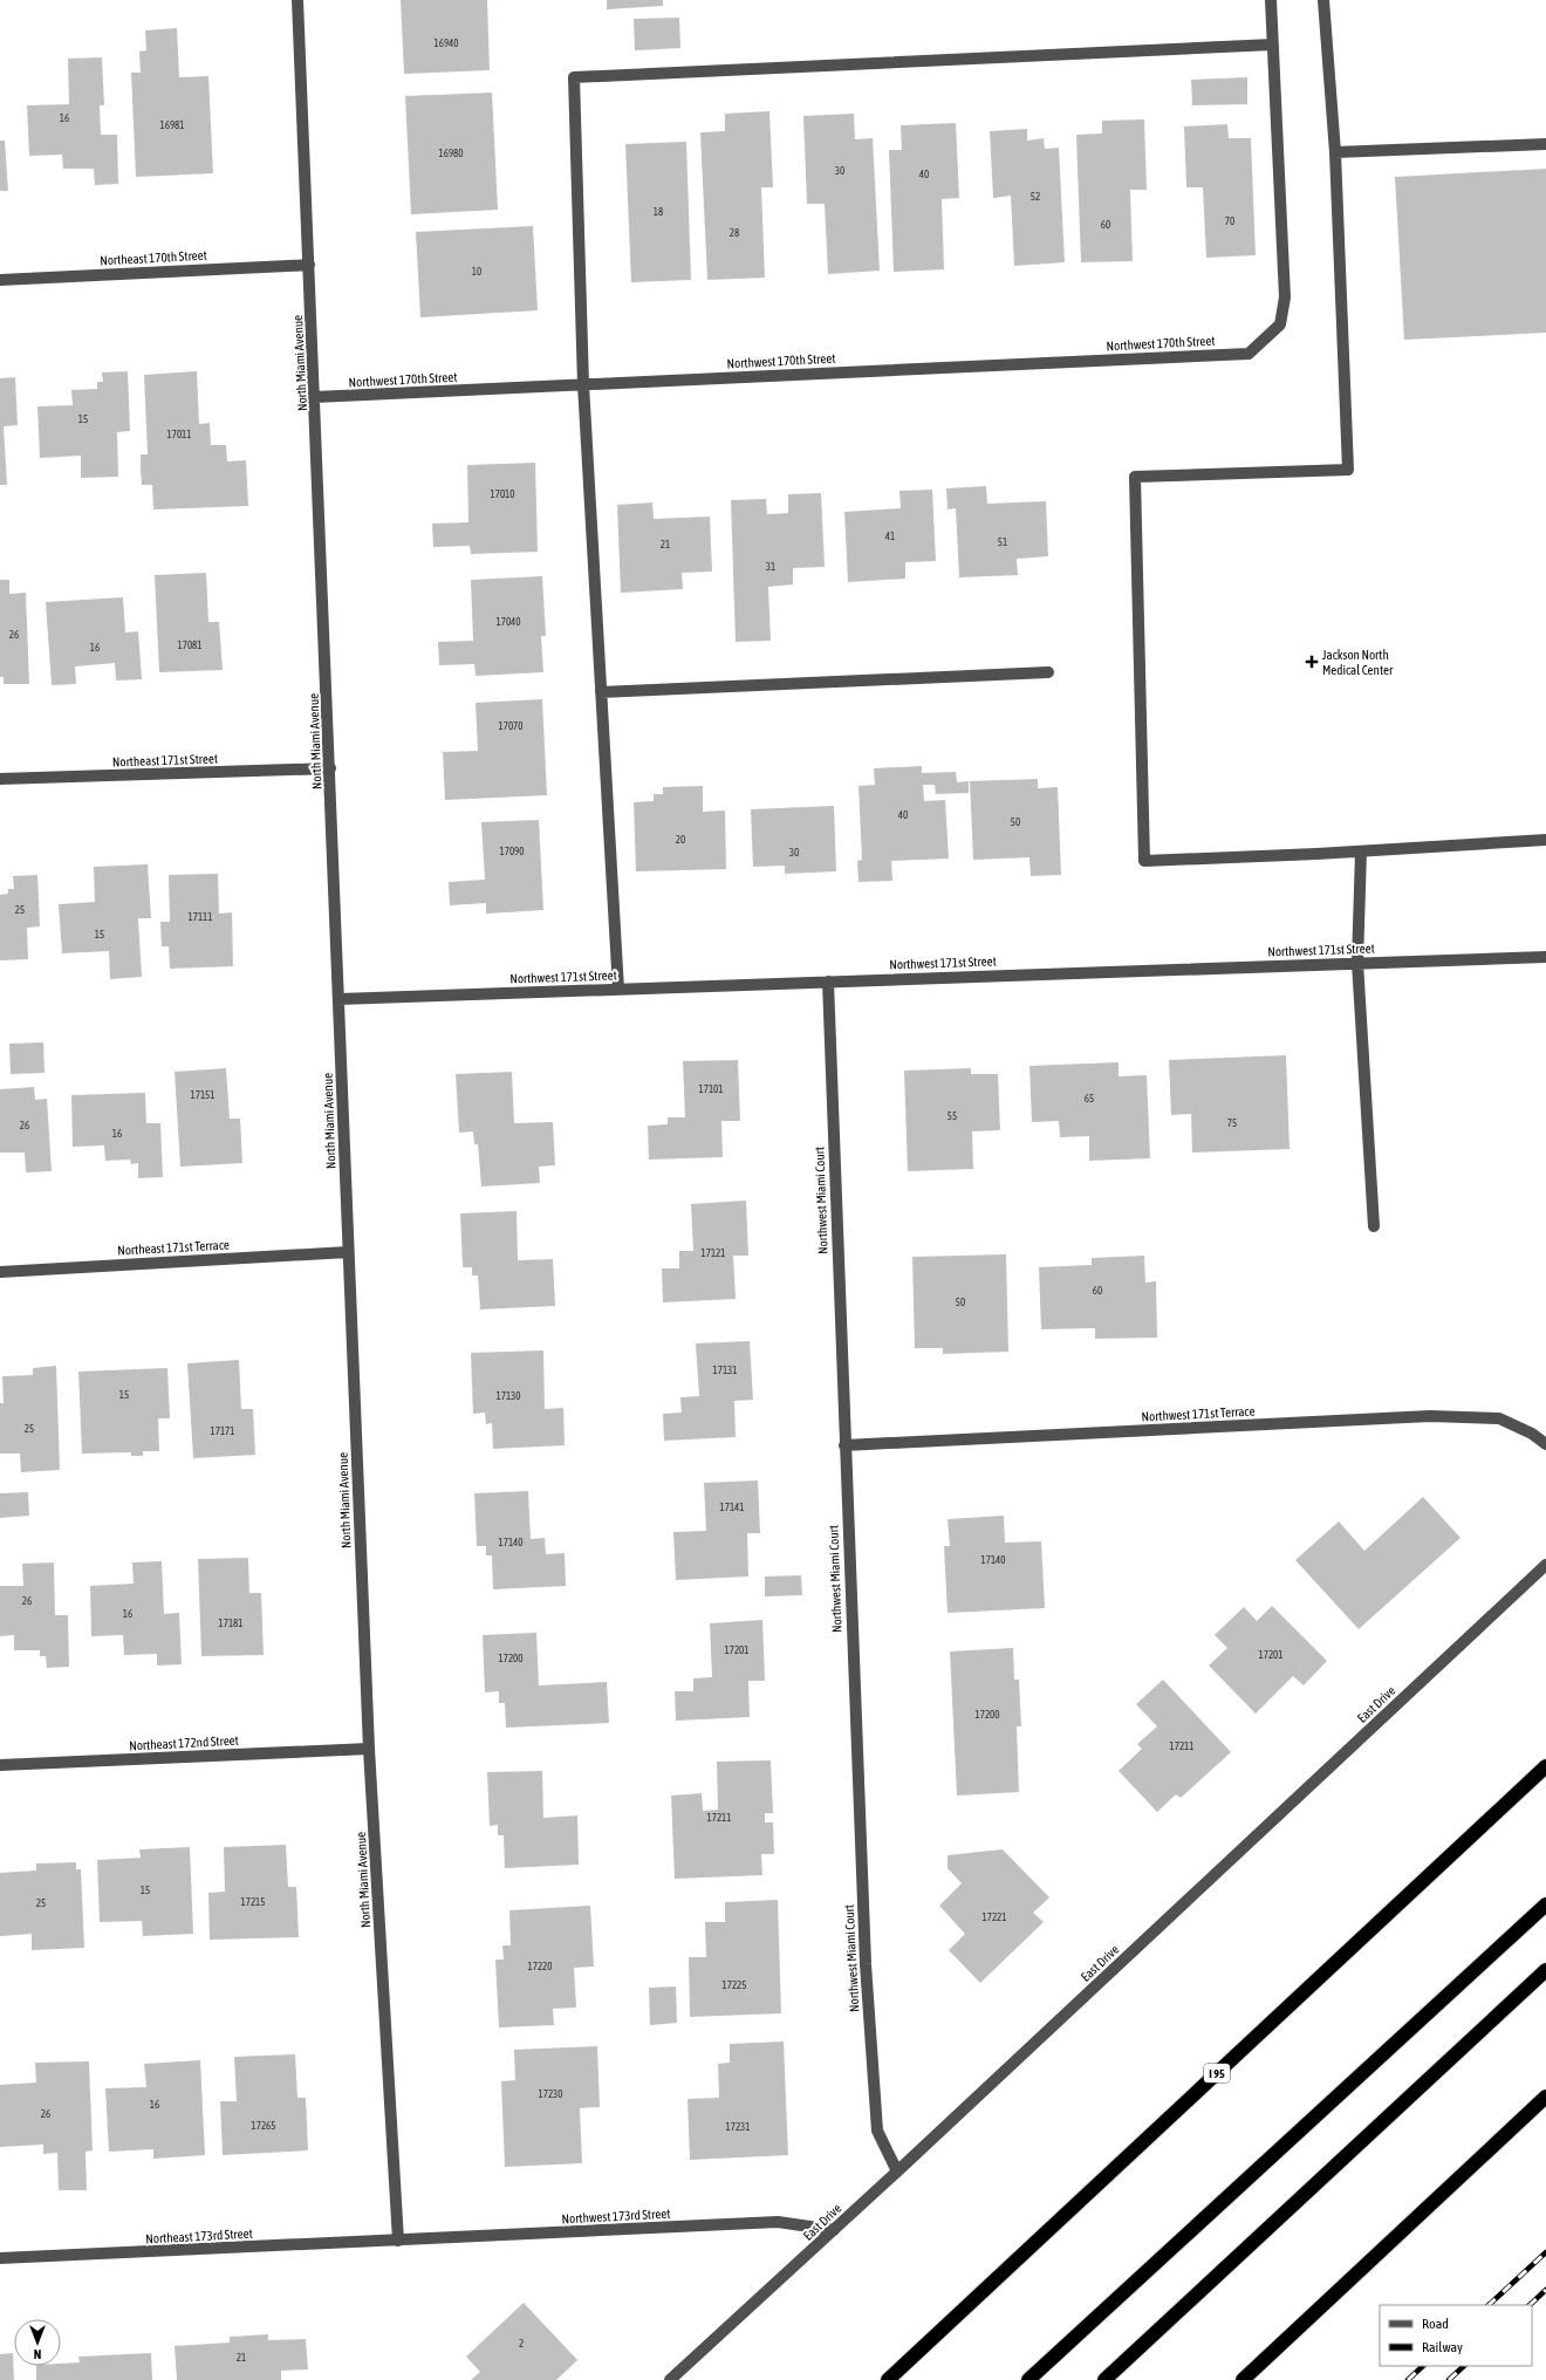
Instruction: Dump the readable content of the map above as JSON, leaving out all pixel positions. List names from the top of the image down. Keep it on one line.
{"streets":{"highway":["I 95"],"street":["Northeast 170th Street","Northwest 170th Street","North Miami Avenue","Northeast 171st Street","Northwest 171st Street","Northwest Miami Court","Northeast 171st Terrace","Northwest 171st Terrace","East Drive","Northeast 172nd Street","Northwest 173rd Street","Northeast 173rd Street"]},"crossings":[["Northeast 170th Street","North Miami Avenue"],["Northwest 170th Street","North Miami Avenue"],["North Miami Avenue","Northeast 171st Street"],["North Miami Avenue","Northwest 171st Street"],["North Miami Avenue","Northeast 171st Terrace"],["North Miami Avenue","Northeast 172nd Street"],["North Miami Avenue","Northwest 173rd Street"],["North Miami Avenue","Northeast 173rd Street"],["Northwest 171st Street","Northwest Miami Court"],["Northwest Miami Court","Northwest 171st Terrace"],["Northwest Miami Court","East Drive"],["East Drive","Northwest 173rd Street"],["Northwest 173rd Street","Northeast 173rd Street"]],"places":{"health":["Jackson North Medical Center"]},"house_numbers":["16940","16","16981","16980","30","40","52","18","70","60","28","10","15","17011","17010","41","51","21","31","17040","26","17081","16","17070","40","50","20","17090","30","25","17111","15","17101","17151","65","55","75","26","16","17121","60","50","17131","15","17130","25","17171","17141","17140","17140","26","16","17181","17201","17201","17200","17200","17211","17211","15","17215","25","17221","17220","17225","17230","16","26","17265","17231","2","21"],"legend":["Road","Railway"],"north":"bottom"}
